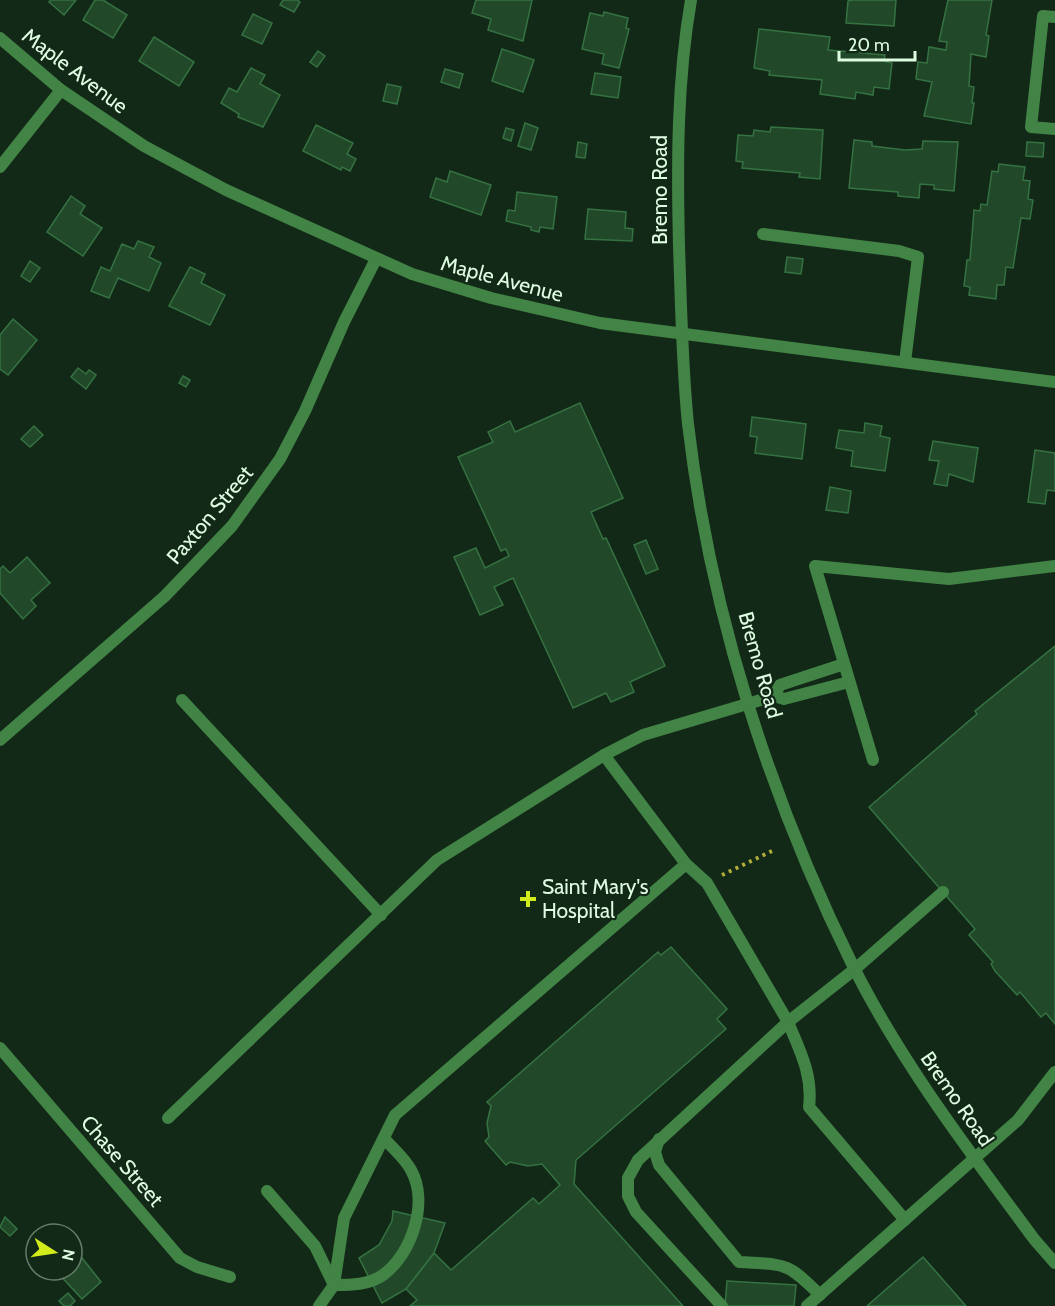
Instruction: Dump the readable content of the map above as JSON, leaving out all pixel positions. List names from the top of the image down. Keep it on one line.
{"streets":{"street":["Maple Avenue","Bremo Road","Paxton Street","Chase Street"]},"crossings":[["Maple Avenue","Bremo Road"],["Maple Avenue","Paxton Street"]],"places":{"health":["Saint Mary's Hospital"]},"scale_bar":"20 m","north":"right"}
